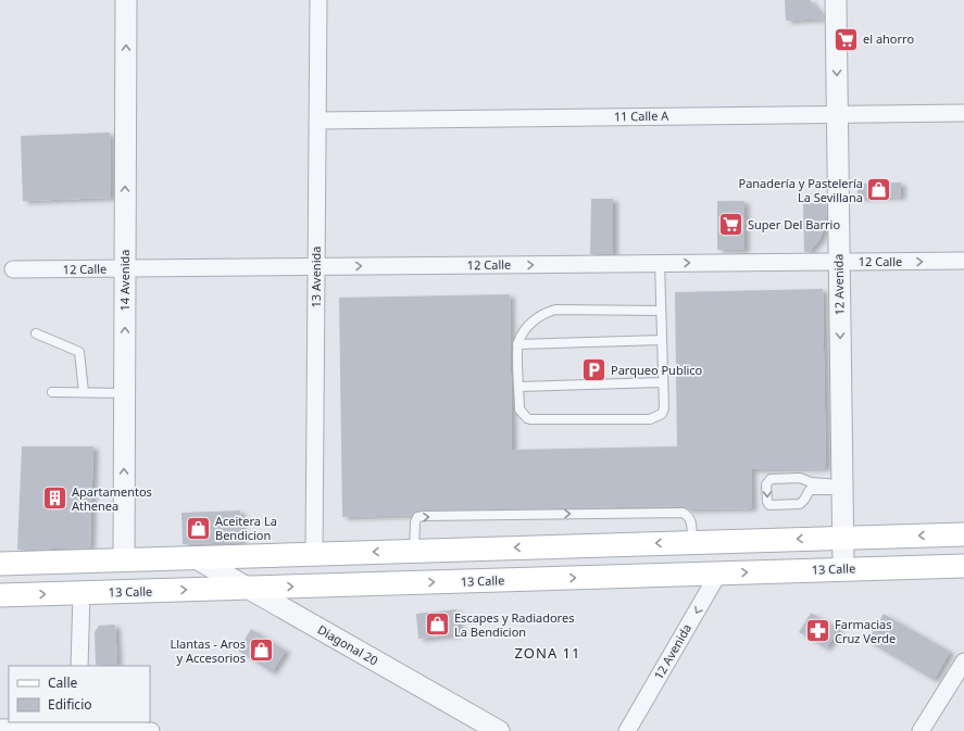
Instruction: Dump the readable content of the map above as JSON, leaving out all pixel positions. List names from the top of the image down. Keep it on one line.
{"streets":{"main road":["13 Calle"],"street":["11 Calle A","12 Calle","13 Avenida","14 Avenida","12 Avenida","Diagonal 20"]},"crossings":[["11 Calle A","13 Avenida"],["11 Calle A","12 Avenida"],["12 Calle","13 Avenida"],["12 Calle","14 Avenida"],["12 Calle","12 Avenida"],["12 Avenida","13 Calle"],["13 Calle","Diagonal 20"]],"one_way":["12 Calle","14 Avenida","12 Avenida"],"districts":["ZONA 11"],"places":{"supermarket":["el ahorro","Super Del Barrio"],"shop":["Panadería y Pastelería La Sevillana","Aceitera La Bendicion","Escapes y Radiadores La Bendicion","Llantas - Aros y Accesorios"],"parking":["Parqueo Publico"],"building":["Apartamentos Athenea"],"pharmacy":["Farmacias Cruz Verde"]},"legend":["Calle","Edificio"]}
